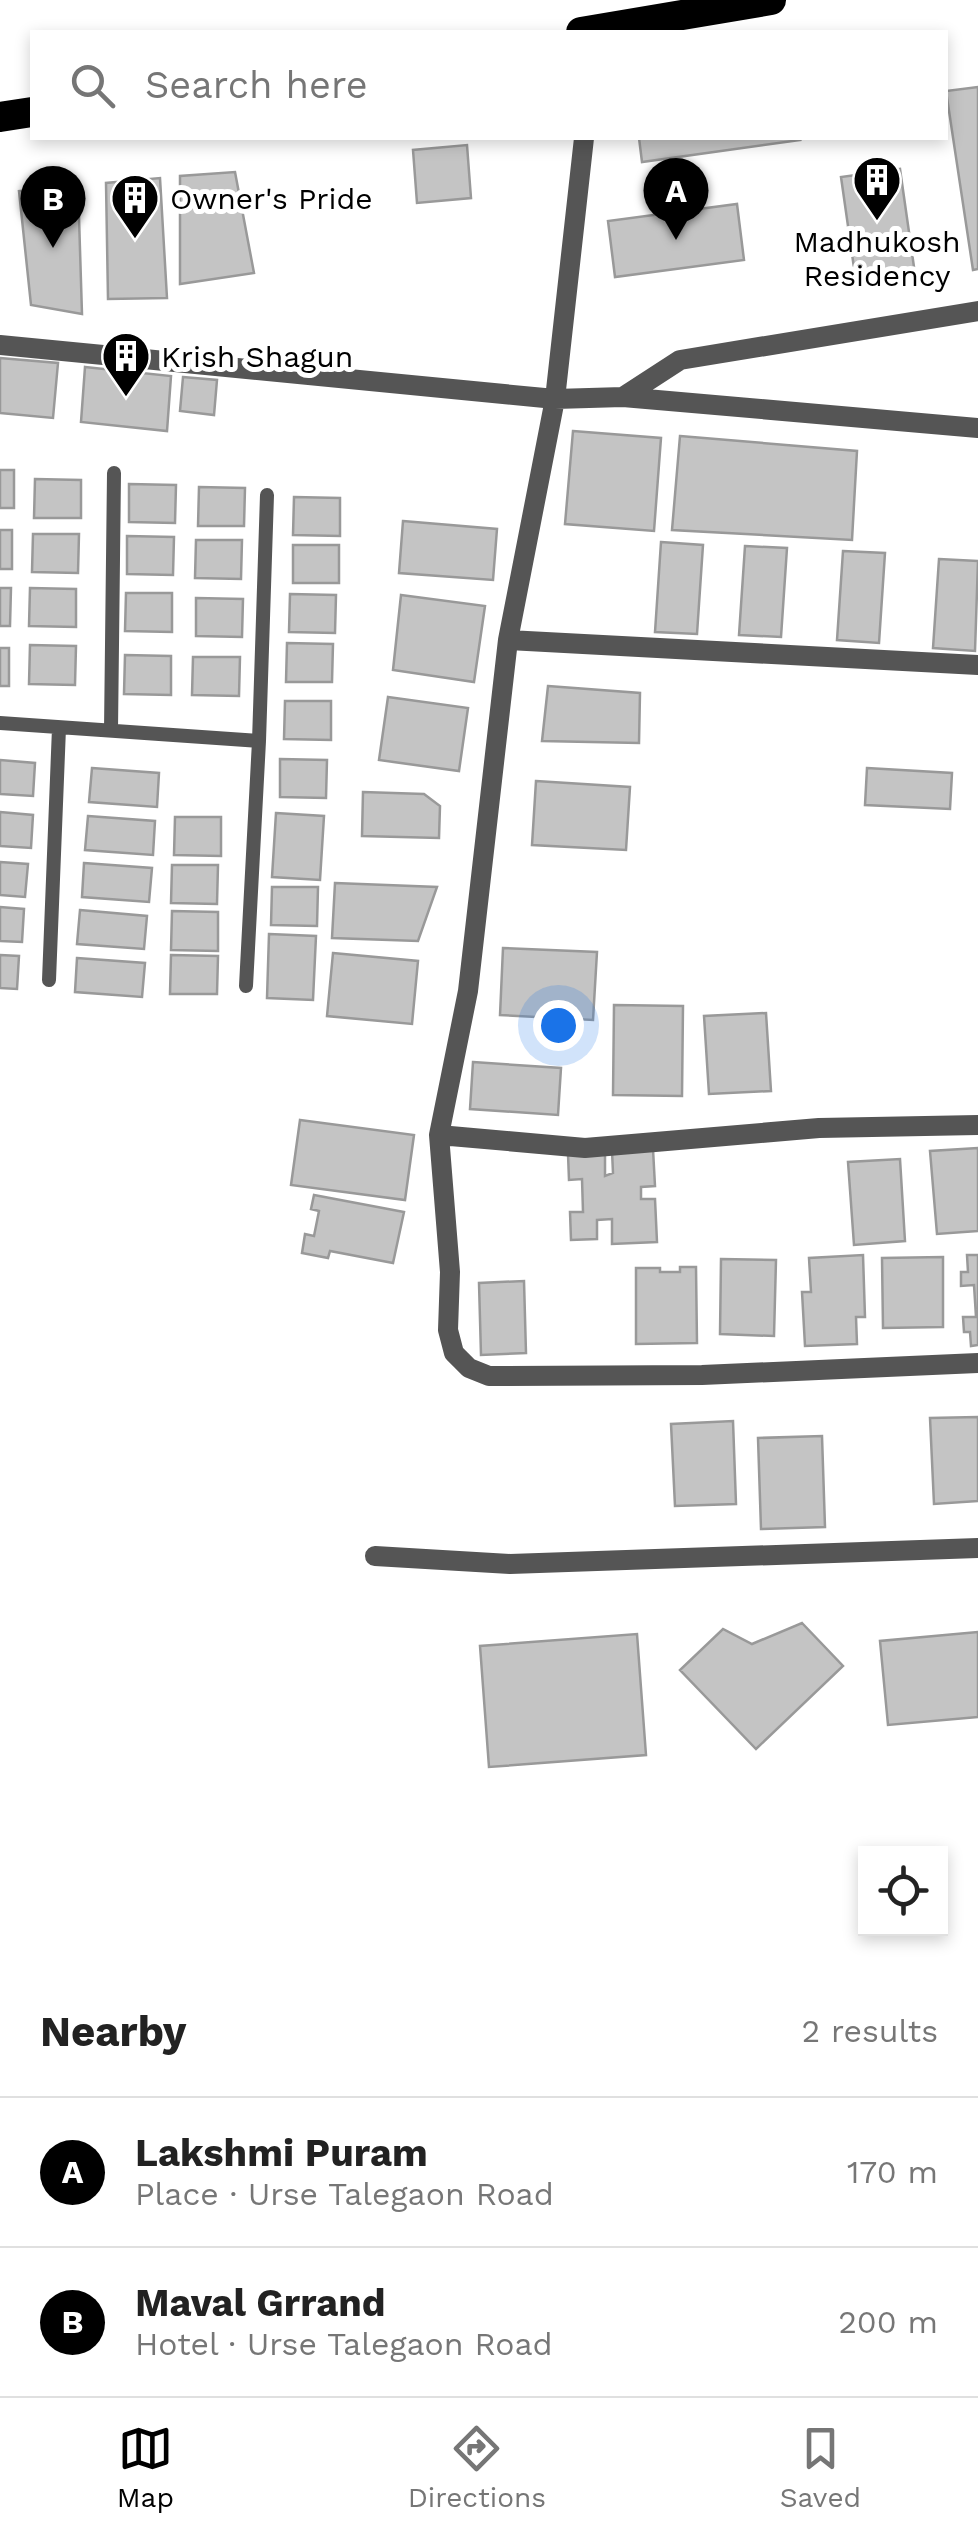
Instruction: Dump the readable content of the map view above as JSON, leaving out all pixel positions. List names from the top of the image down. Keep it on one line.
{"places":{"building":["Madhukosh Residency","Owner's Pride","Krish Shagun"]},"page":{"search":"Search here","pins":["A","B"],"heading":["Nearby","2 results"],"list":[{"mark":"A","name":"Lakshmi Puram","note":"Place · Urse Talegaon Road","value":"170 m"},{"mark":"B","name":"Maval Grrand","note":"Hotel · Urse Talegaon Road","value":"200 m"}],"nav":["Map","Directions","Saved"]}}
